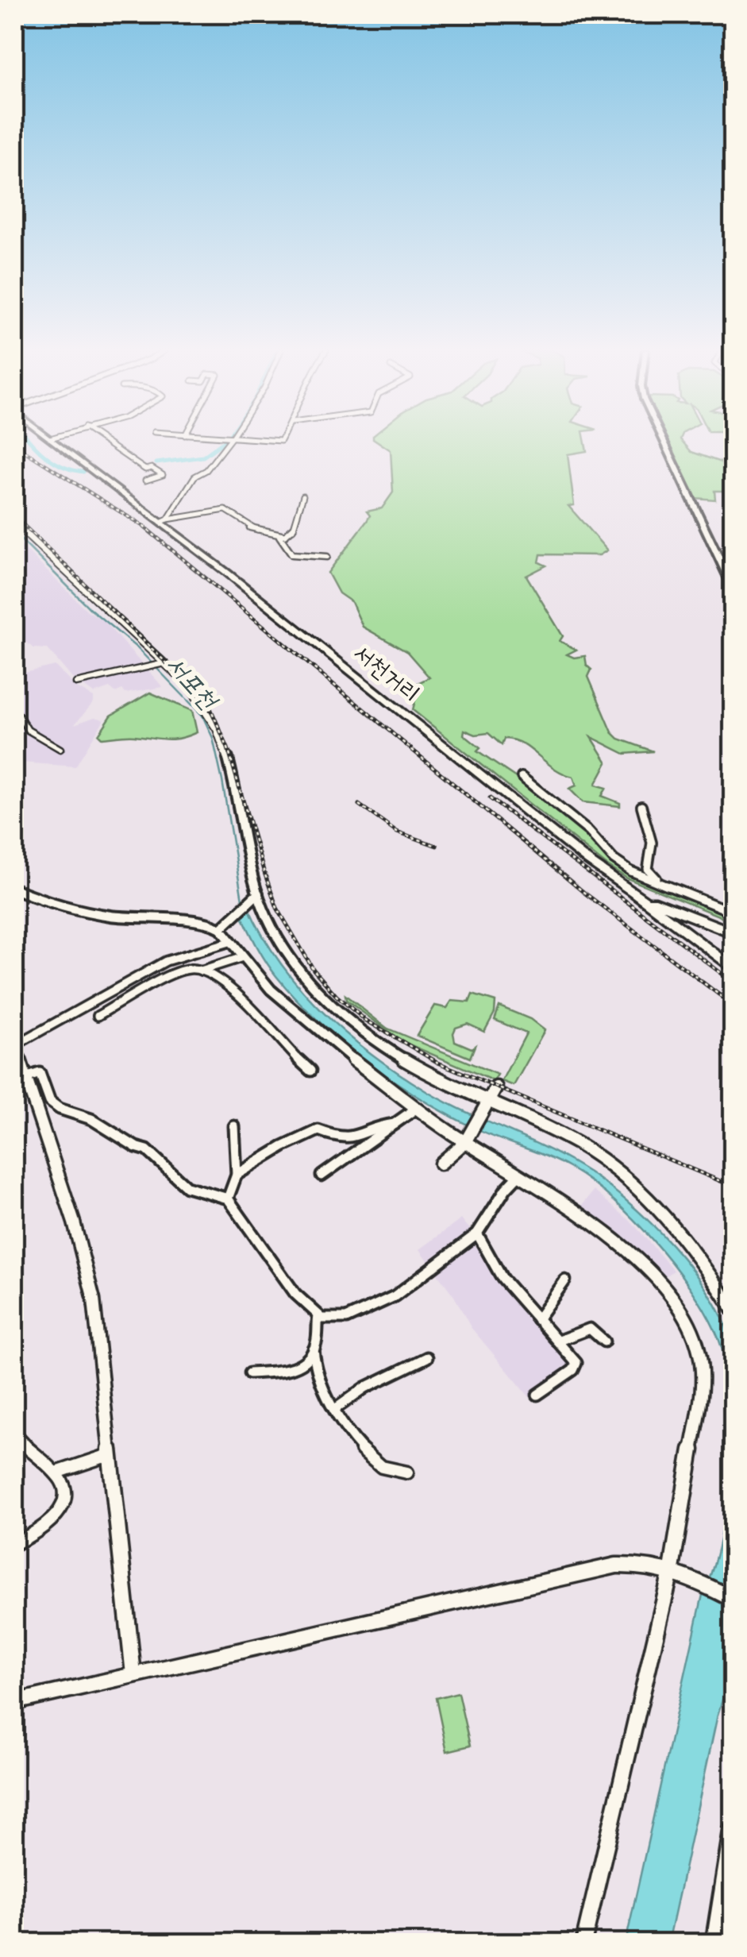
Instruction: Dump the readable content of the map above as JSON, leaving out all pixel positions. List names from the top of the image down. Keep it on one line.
{"streets":{"main road":["서천거리"]},"water":["서포천"]}
